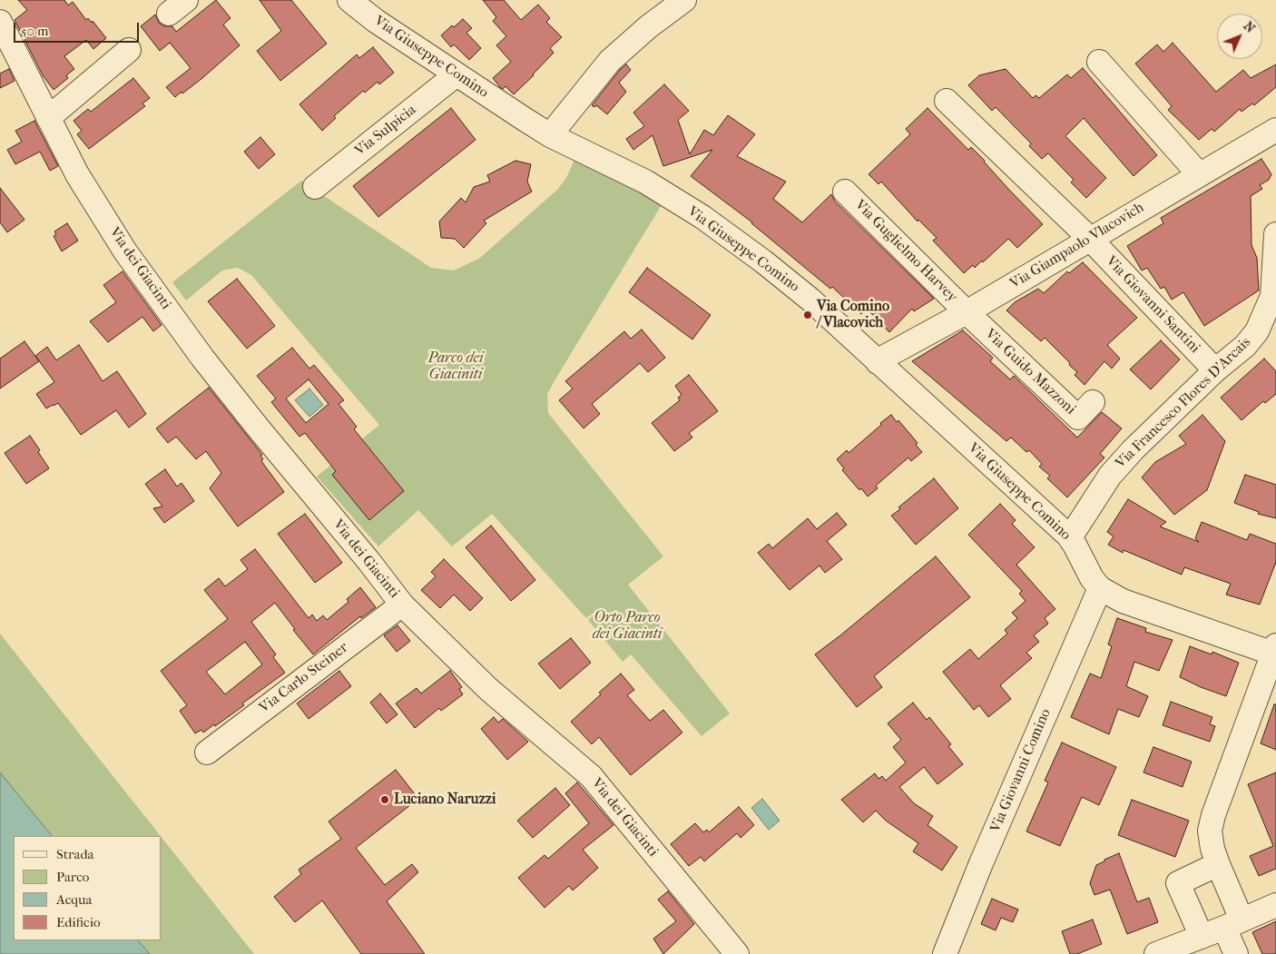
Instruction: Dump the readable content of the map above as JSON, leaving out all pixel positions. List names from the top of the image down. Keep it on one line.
{"streets":{"street":["Via Giuseppe Comino","Via Sulpicia","Via Giampaolo Vlacovich","Via Guglielmo Harvey","Via dei Giacinti","Via Giovanni Santini","Via Guido Mazzoni","Via Francesco Flores D'Arcais","Via Carlo Steiner","Via Giovanni Comino"]},"crossings":[["Via Giuseppe Comino","Via Sulpicia"],["Via Giuseppe Comino","Via Giampaolo Vlacovich"],["Via Giuseppe Comino","Via Francesco Flores D'Arcais"],["Via Giuseppe Comino","Via Giovanni Comino"],["Via Giampaolo Vlacovich","Via Guglielmo Harvey"],["Via Giampaolo Vlacovich","Via Giovanni Santini"],["Via Giampaolo Vlacovich","Via Guido Mazzoni"],["Via Guglielmo Harvey","Via Guido Mazzoni"],["Via dei Giacinti","Via Carlo Steiner"],["Via Giovanni Santini","Via Francesco Flores D'Arcais"]],"parks":["Parco dei Giaciniti","Orto Parco dei Giacinti"],"places":["Via Comino / Vlacovich","Luciano Naruzzi"],"legend":["Strada","Parco","Acqua","Edificio"],"scale_bar":"50 m","north":"top right"}
